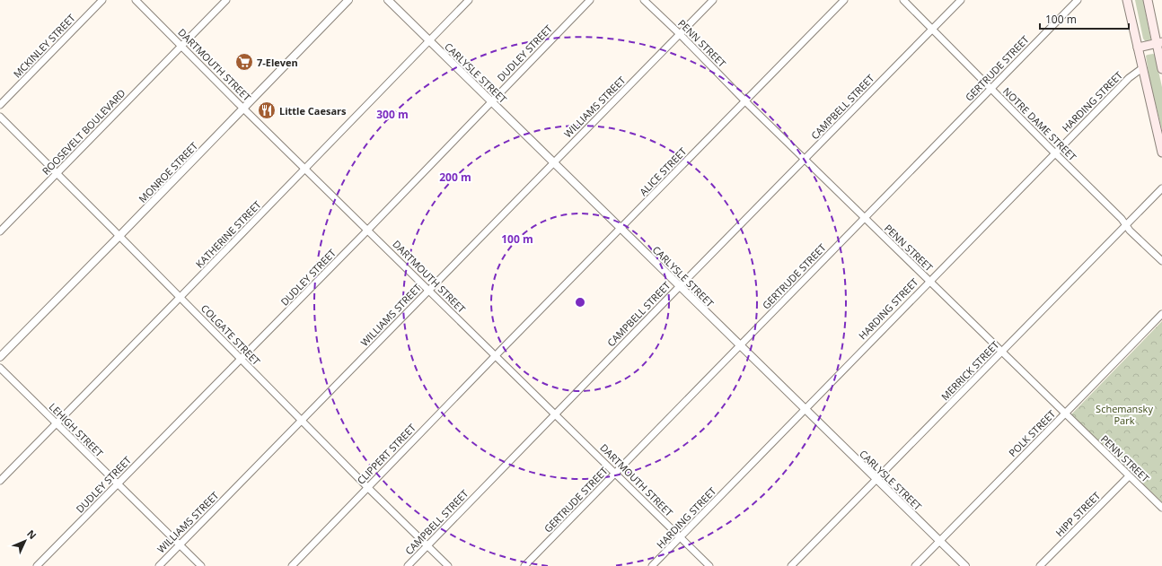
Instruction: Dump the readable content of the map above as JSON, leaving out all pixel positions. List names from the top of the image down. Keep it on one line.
{"streets":{"street":["PENN STREET","MCKINLEY STREET","DUDLEY STREET","DARTMOUTH STREET","GERTRUDE STREET","CARLYSLE STREET","HARDING STREET","WILLIAMS STREET","CAMPBELL STREET","NOTRE DAME STREET","ROOSEVELT BOULEVARD","ALICE STREET","MONROE STREET","KATHERINE STREET","COLGATE STREET","MERRICK STREET","LEHIGH STREET","POLK STREET","CLIPPERT STREET","HIPP STREET"]},"crossings":[["PENN STREET","GERTRUDE STREET"],["PENN STREET","HARDING STREET"],["PENN STREET","WILLIAMS STREET"],["PENN STREET","CAMPBELL STREET"],["PENN STREET","ALICE STREET"],["PENN STREET","MERRICK STREET"],["PENN STREET","POLK STREET"],["PENN STREET","HIPP STREET"],["DUDLEY STREET","DARTMOUTH STREET"],["DUDLEY STREET","CARLYSLE STREET"],["DUDLEY STREET","COLGATE STREET"],["DUDLEY STREET","LEHIGH STREET"],["DARTMOUTH STREET","GERTRUDE STREET"],["DARTMOUTH STREET","HARDING STREET"],["DARTMOUTH STREET","WILLIAMS STREET"],["DARTMOUTH STREET","CAMPBELL STREET"],["DARTMOUTH STREET","ROOSEVELT BOULEVARD"],["DARTMOUTH STREET","ALICE STREET"],["DARTMOUTH STREET","MONROE STREET"],["DARTMOUTH STREET","KATHERINE STREET"],["DARTMOUTH STREET","CLIPPERT STREET"],["GERTRUDE STREET","CARLYSLE STREET"],["GERTRUDE STREET","NOTRE DAME STREET"],["CARLYSLE STREET","HARDING STREET"],["CARLYSLE STREET","WILLIAMS STREET"],["CARLYSLE STREET","CAMPBELL STREET"],["CARLYSLE STREET","ALICE STREET"],["CARLYSLE STREET","KATHERINE STREET"],["CARLYSLE STREET","MERRICK STREET"],["CARLYSLE STREET","POLK STREET"],["HARDING STREET","NOTRE DAME STREET"],["WILLIAMS STREET","COLGATE STREET"],["WILLIAMS STREET","LEHIGH STREET"],["CAMPBELL STREET","NOTRE DAME STREET"],["CAMPBELL STREET","COLGATE STREET"],["NOTRE DAME STREET","MERRICK STREET"],["ROOSEVELT BOULEVARD","COLGATE STREET"],["ALICE STREET","CLIPPERT STREET"],["MONROE STREET","COLGATE STREET"],["KATHERINE STREET","COLGATE STREET"],["KATHERINE STREET","LEHIGH STREET"],["COLGATE STREET","CLIPPERT STREET"]],"parks":["Schemansky Park"],"places":{"supermarket":["7-Eleven"],"restaurant":["Little Caesars"]},"scale_bar":"100 m","north":"top right","rings":["300 m","200 m","100 m"]}
